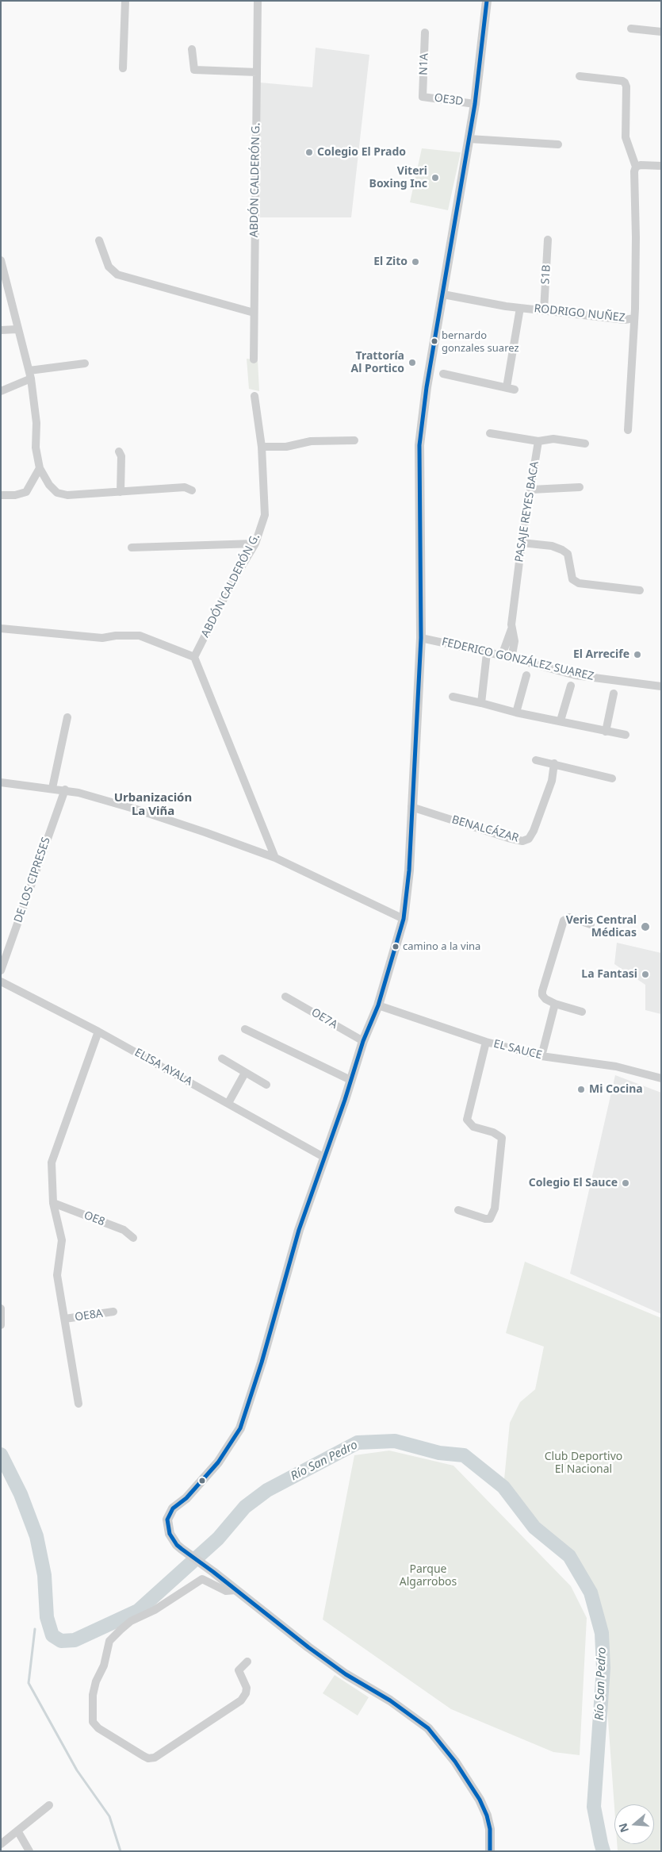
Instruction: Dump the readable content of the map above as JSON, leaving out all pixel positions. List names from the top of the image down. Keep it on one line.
{"streets":{"street":["N1A","OE3D","ABDÓN CALDERÓN G.","S1B","RODRIGO NUÑEZ","PASAJE REYES BACA","FEDERICO GONZÁLEZ SUAREZ","BENALCÁZAR","DE LOS CIPRESES","OE7A","EL SAUCE","ELISA AYALA","OE8","OE8A"]},"crossings":[["N1A","OE3D"],["S1B","RODRIGO NUÑEZ"],["PASAJE REYES BACA","FEDERICO GONZÁLEZ SUAREZ"]],"districts":["Urbanización La Viña"],"water":["Río San Pedro"],"parks":["Club Deportivo El Nacional","Parque Algarrobos"],"places":["Colegio El Prado","Viteri Boxing Inc","El Zito","bernardo gonzales suarez","Trattoría Al Portico","El Arrecife","Veris Central Médicas","camino a la vina","La Fantasi","Mi Cocina","Colegio El Sauce"],"north":"left"}
